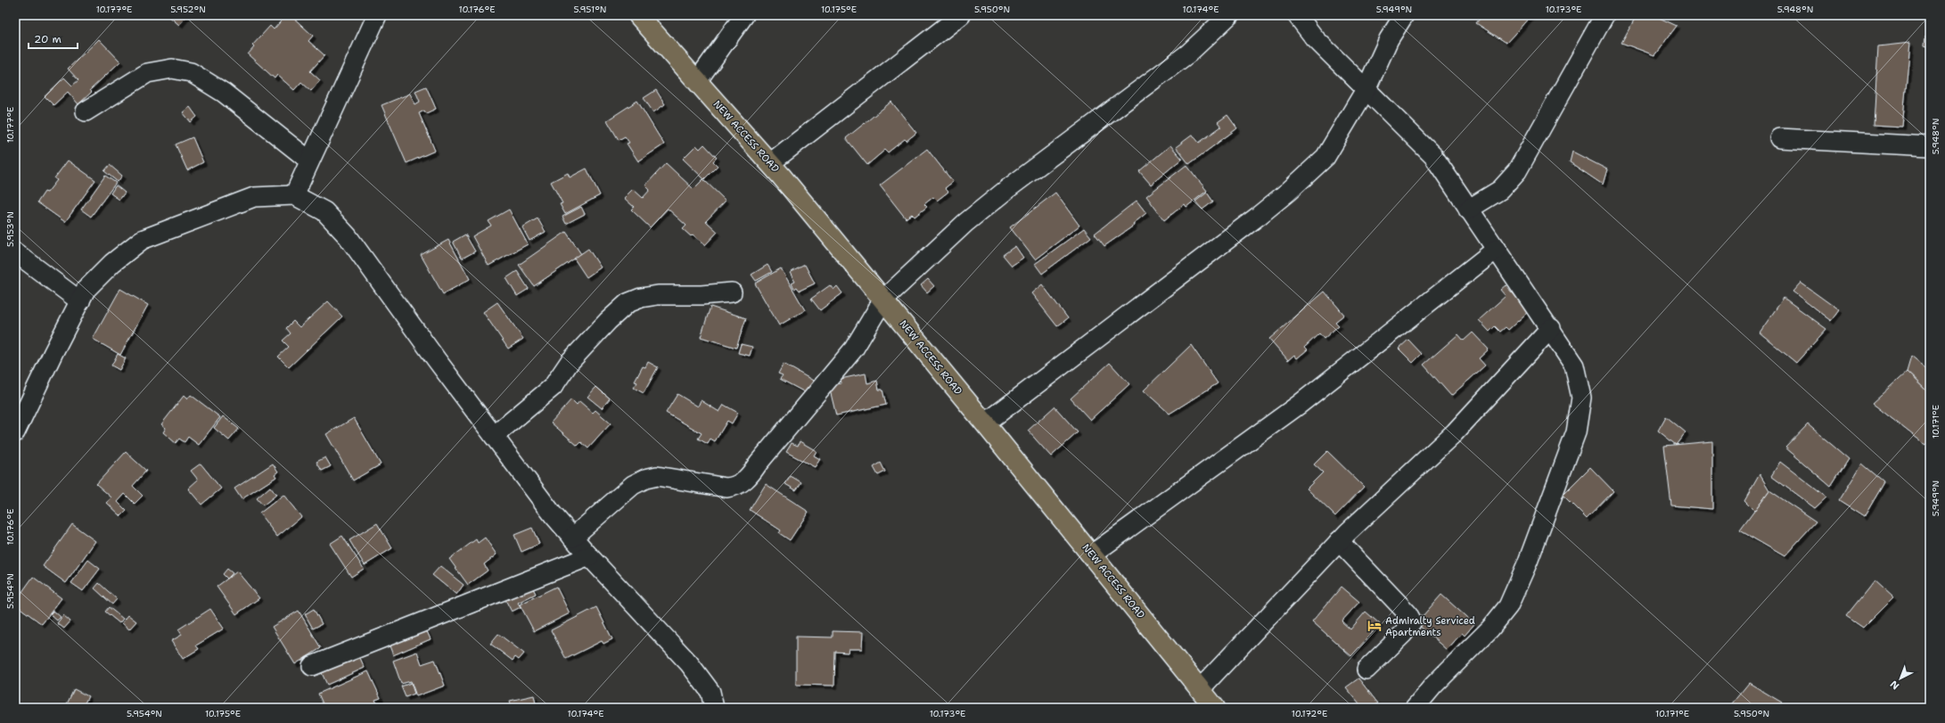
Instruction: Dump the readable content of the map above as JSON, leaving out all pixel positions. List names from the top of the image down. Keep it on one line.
{"streets":{"main road":["NEW ACCESS ROAD"]},"places":{"hotel":["Admiralty Serviced Apartments"]},"scale_bar":"20 m","north":"bottom left","coordinates":["10.177°E","5.952°N","10.176°E","5.951°N","10.175°E","5.950°N","10.174°E","5.949°N","10.173°E","5.948°N","5.953°N","10.171°E","5.954°N","10.172°E"]}
